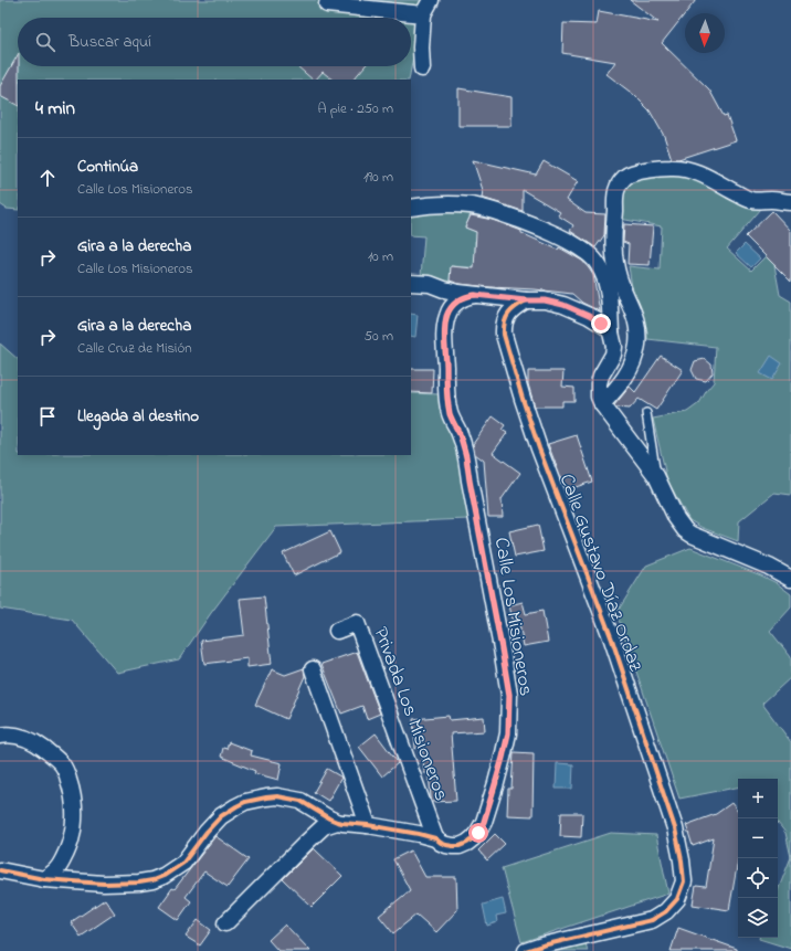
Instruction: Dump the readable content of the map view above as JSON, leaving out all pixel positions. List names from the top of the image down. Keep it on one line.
{"streets":{"street":["Calle Gustavo Díaz Ordaz","Calle Los Misioneros","Privada Los Misioneros"]},"crossings":[["Calle Los Misioneros","Privada Los Misioneros"]],"north":"bottom","page":{"search":"Buscar aquí","heading":["4 min","A pie · 250 m"],"list":[["Continúa","Calle Los Misioneros","190 m"],["Gira a la derecha","Calle Los Misioneros","10 m"],["Gira a la derecha","Calle Cruz de Misión","50 m"],"Llegada al destino"],"map_buttons":["+","−"]}}
